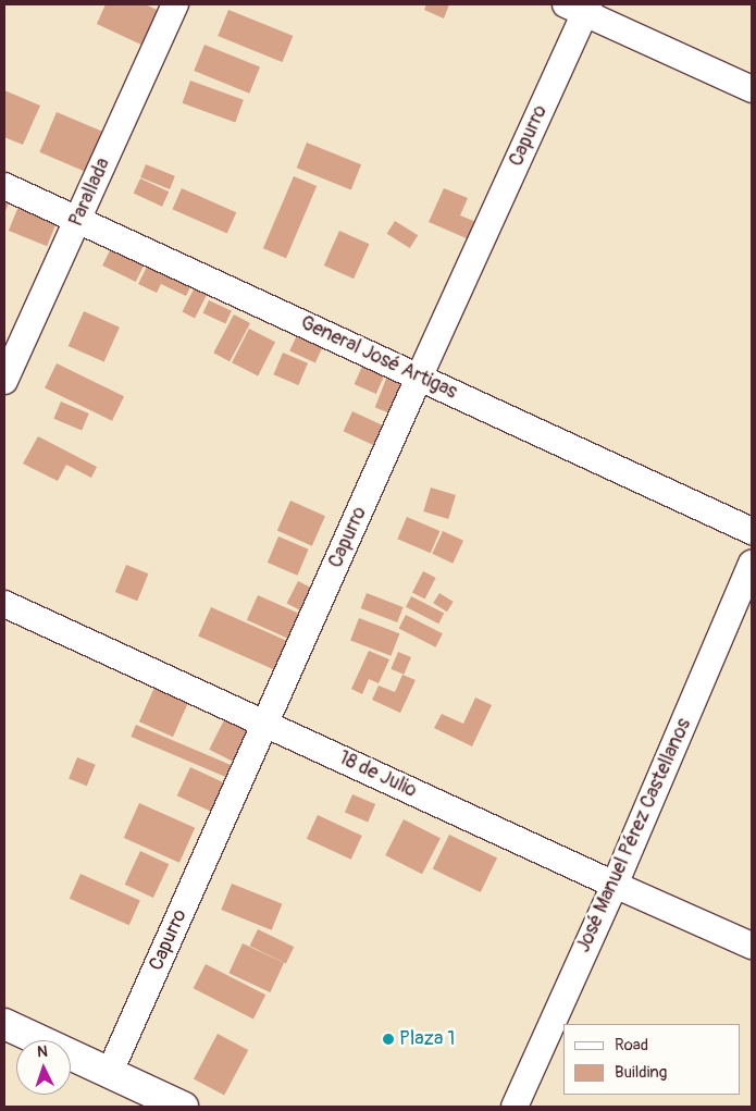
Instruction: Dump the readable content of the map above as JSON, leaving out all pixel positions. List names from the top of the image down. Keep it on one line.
{"streets":{"street":["Capurro","Parallada","General José Artigas","18 de Julio","José Manuel Pérez Castellanos"]},"crossings":[["Capurro","General José Artigas"],["Capurro","18 de Julio"],["Parallada","General José Artigas"],["18 de Julio","José Manuel Pérez Castellanos"]],"places":["Plaza 1"],"legend":["Road","Building"],"north":"top"}
